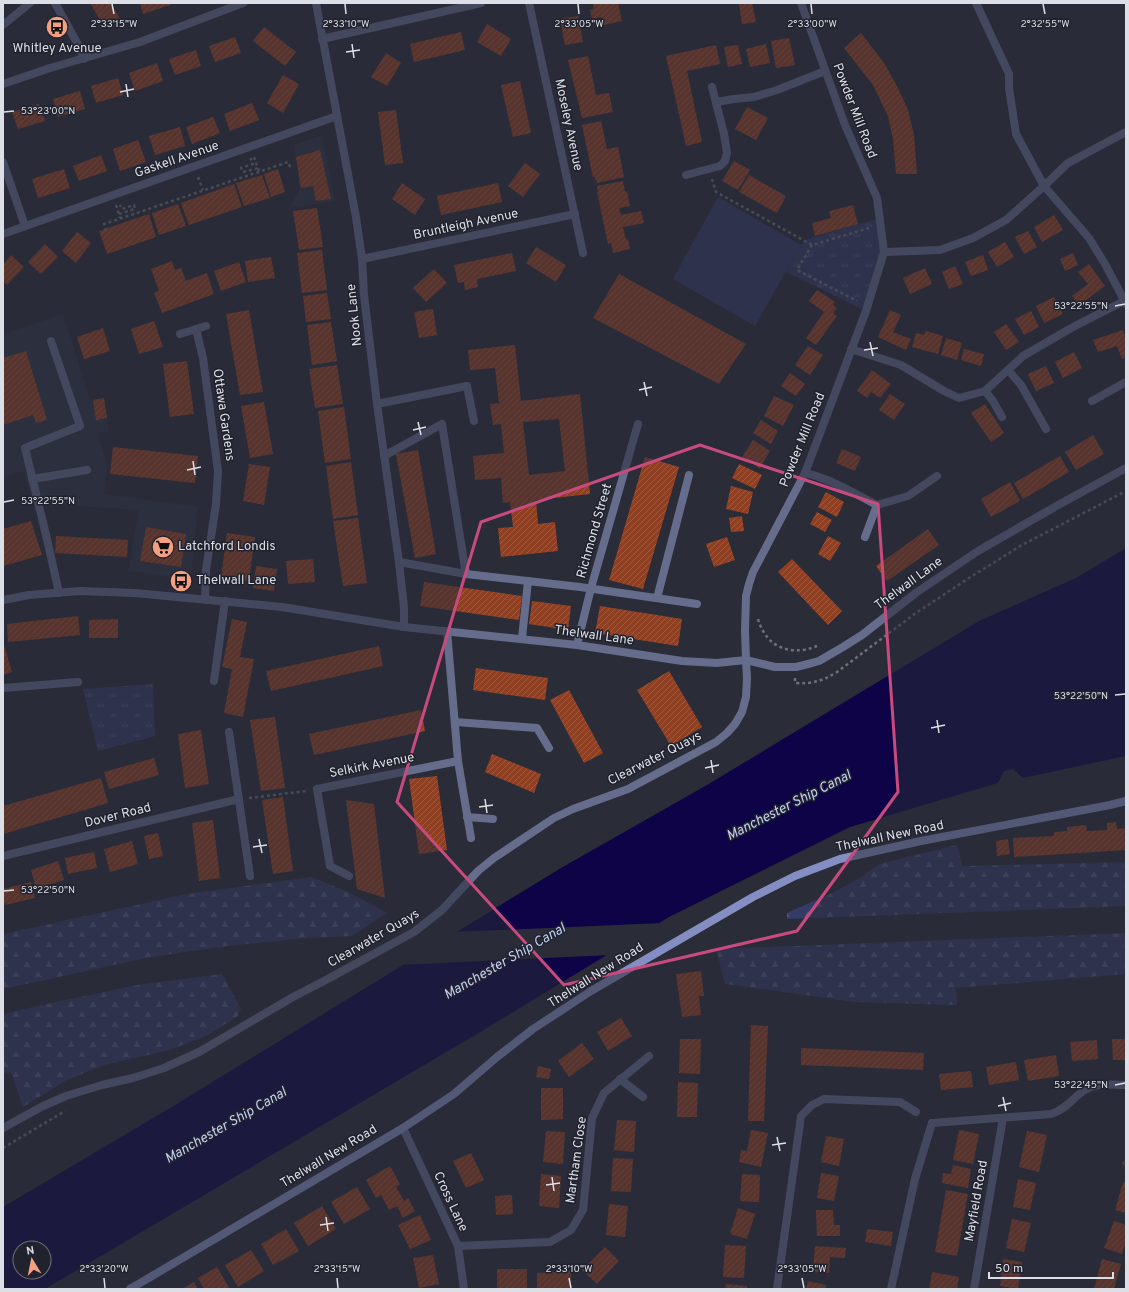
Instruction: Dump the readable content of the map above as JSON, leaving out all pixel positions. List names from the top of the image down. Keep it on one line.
{"streets":{"main road":["Thelwall New Road"],"street":["Powder Mill Road","Moseley Avenue","Gaskell Avenue","Bruntleigh Avenue","Nook Lane","Ottawa Gardens","Richmond Street","Thelwall Lane","Clearwater Quays","Selkirk Avenue","Dover Road","Martham Close","Mayfield Road","Cross Lane"]},"crossings":[["Powder Mill Road","Thelwall Lane"],["Powder Mill Road","Clearwater Quays"],["Moseley Avenue","Bruntleigh Avenue"],["Gaskell Avenue","Nook Lane"],["Bruntleigh Avenue","Nook Lane"],["Nook Lane","Thelwall Lane"],["Ottawa Gardens","Thelwall Lane"],["Richmond Street","Thelwall Lane"],["Thelwall Lane","Clearwater Quays"],["Thelwall New Road","Cross Lane"],["Martham Close","Cross Lane"]],"water":["Manchester Ship Canal"],"places":{"bus stop":["Whitley Avenue","Thelwall Lane"],"supermarket":["Latchford Londis"]},"scale_bar":"50 m","north":"top","coordinates":["2°33'15\"W","2°33'10\"W","2°33'05\"W","2°33'00\"W","2°32'55\"W","53°23'00\"N","53°22'55\"N","53°22'50\"N","53°22'45\"N","2°33'20\"W"]}
